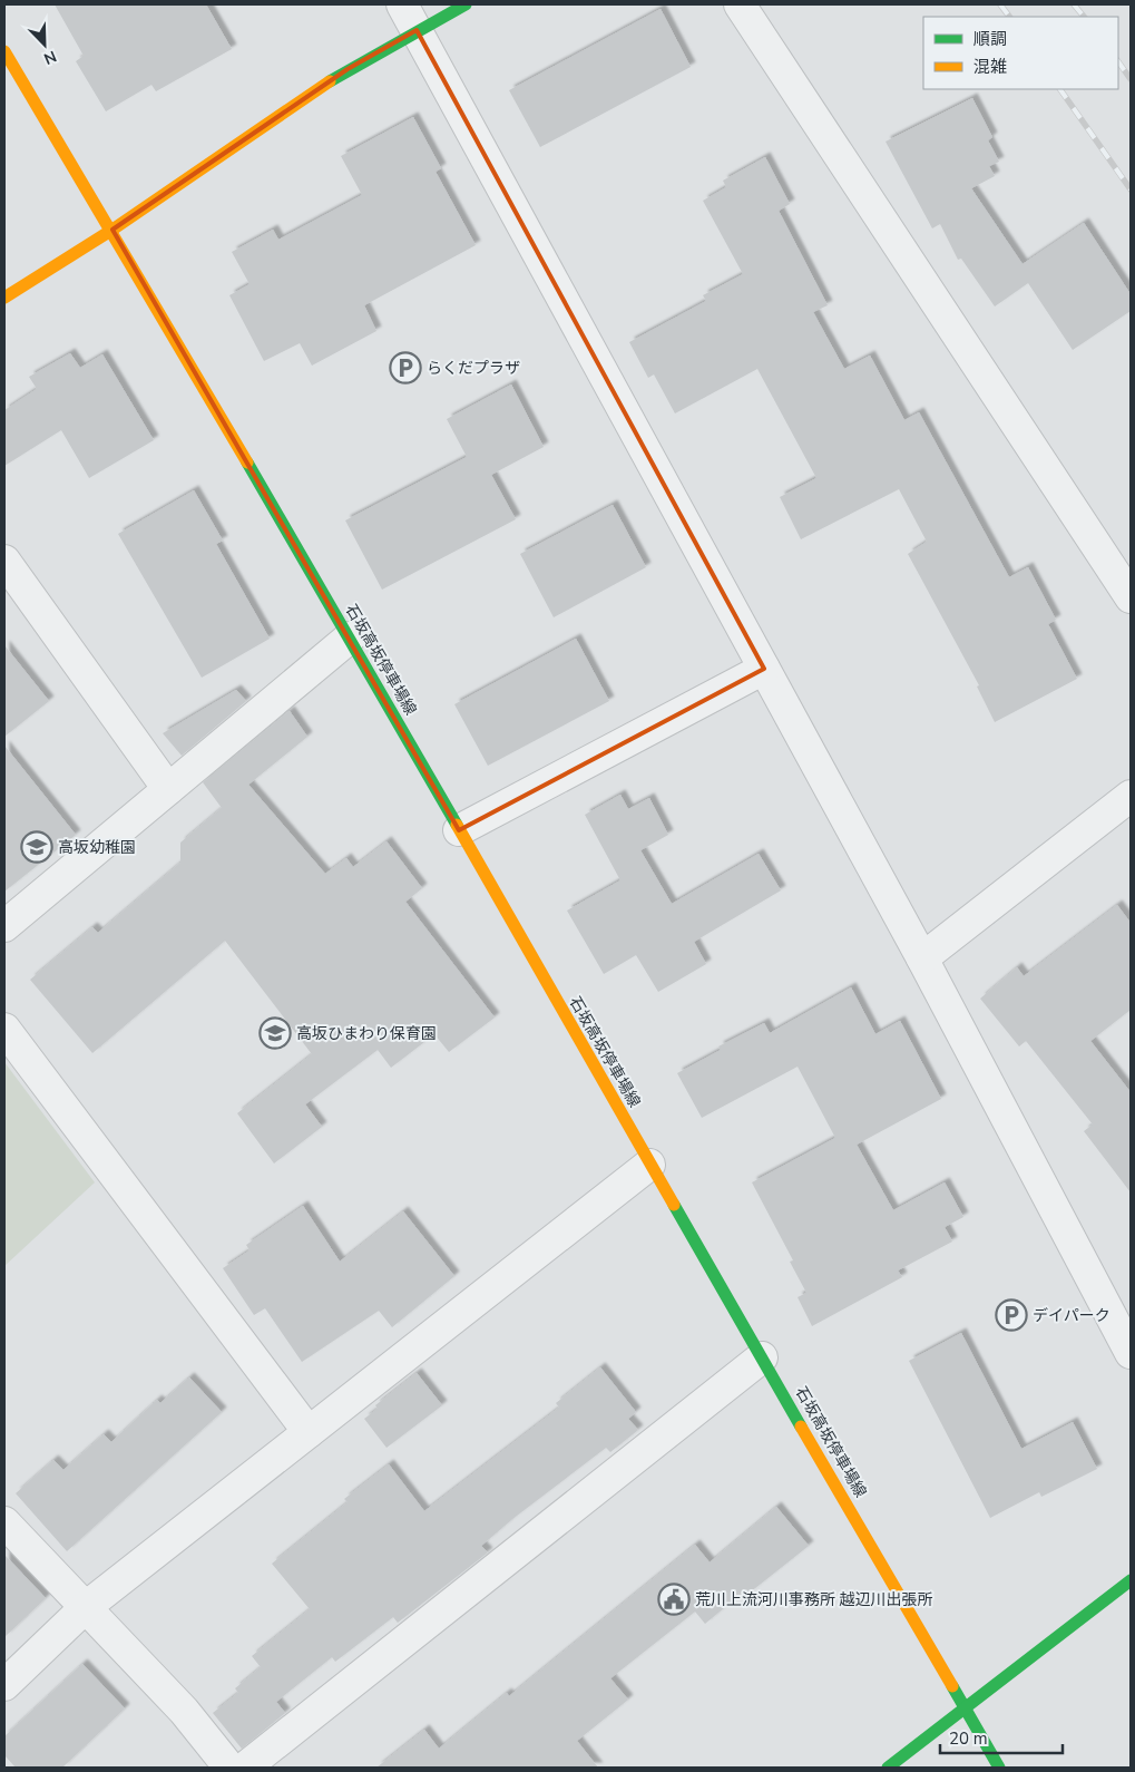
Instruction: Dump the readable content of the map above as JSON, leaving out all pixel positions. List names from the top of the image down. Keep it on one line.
{"streets":{"main road":["石坂高坂停車場線"]},"places":{"parking":["らくだプラザ","デイパーク"],"school or university":["高坂幼稚園","高坂ひまわり保育園"],"public building":["荒川上流河川事務所 越辺川出張所"]},"legend":["順調","混雑"],"scale_bar":"20 m","north":"bottom right"}
